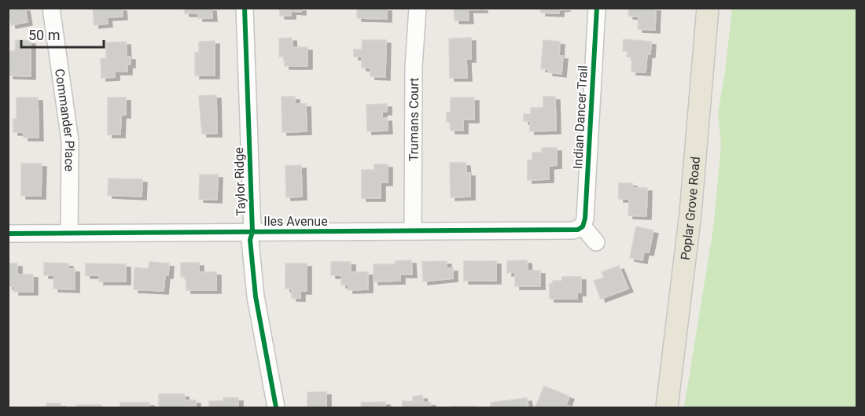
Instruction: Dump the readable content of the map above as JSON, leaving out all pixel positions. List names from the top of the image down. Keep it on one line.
{"streets":{"main road":["Poplar Grove Road"],"street":["Indian Dancer Trail","Trumans Court","Commander Place","Taylor Ridge","Iles Avenue"]},"crossings":[["Indian Dancer Trail","Iles Avenue"],["Trumans Court","Iles Avenue"],["Commander Place","Iles Avenue"],["Taylor Ridge","Iles Avenue"]],"scale_bar":"50 m"}
